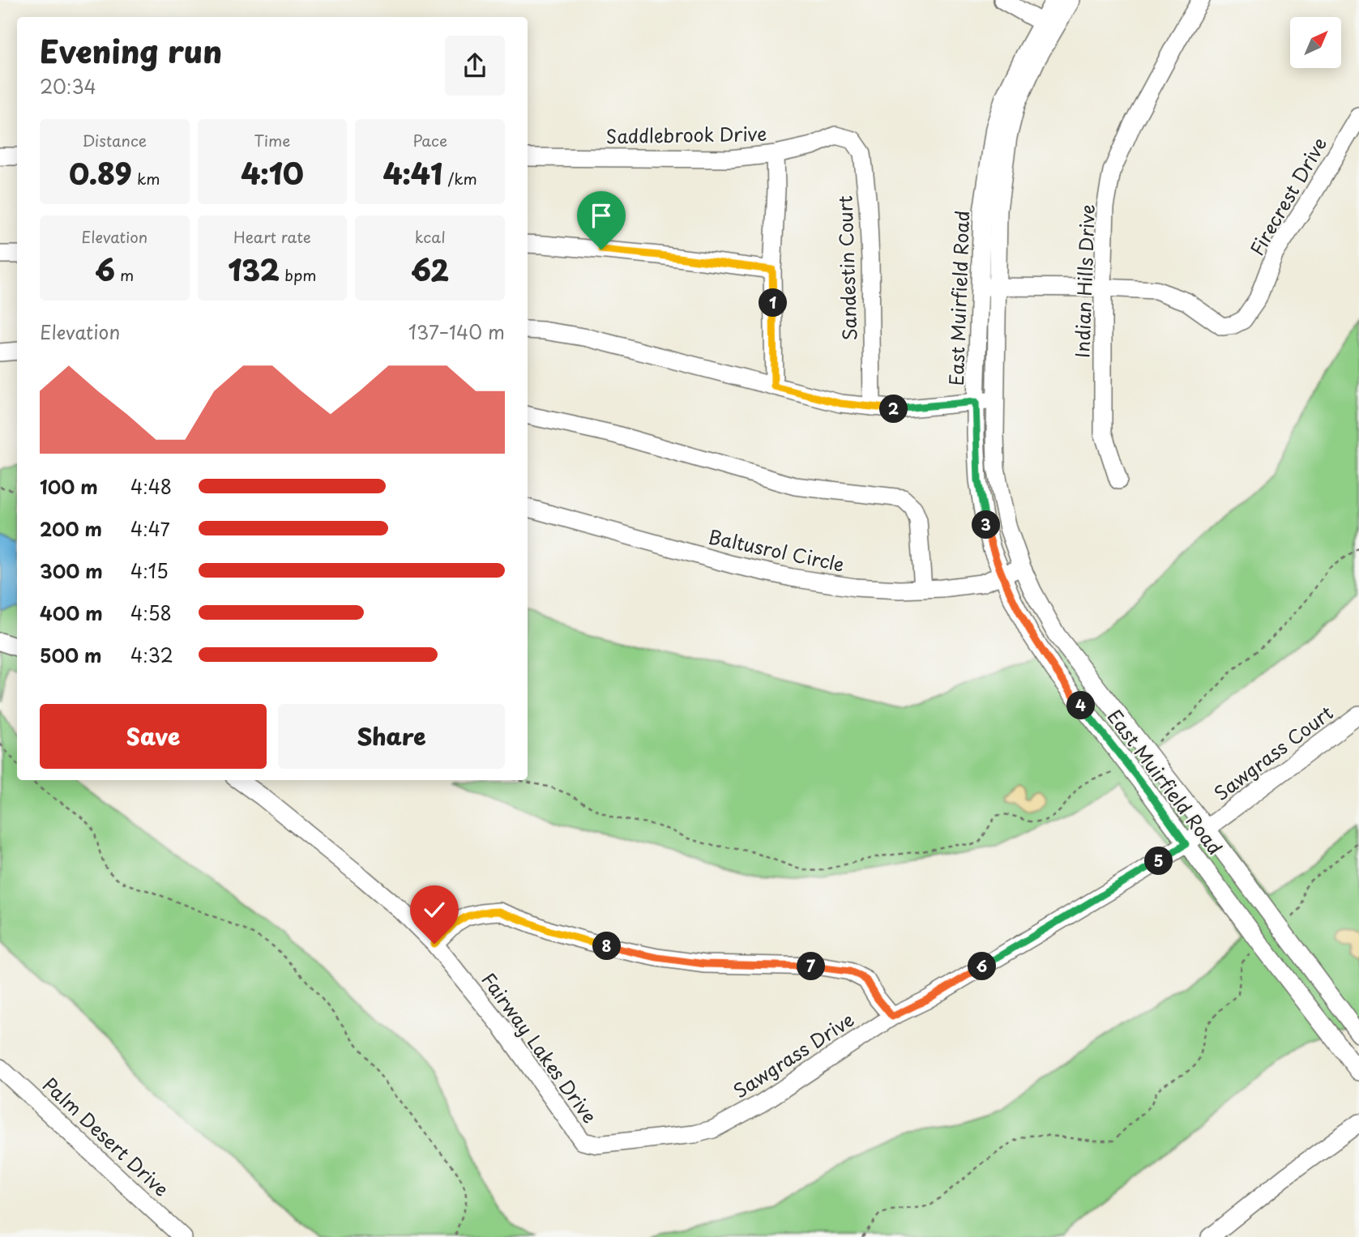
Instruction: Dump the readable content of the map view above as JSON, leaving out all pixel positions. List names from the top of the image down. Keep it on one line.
{"streets":{"street":["Saddlebrook Drive","Firecrest Drive","Sandestin Court","Indian Hills Drive","East Muirfield Road","Baltusrol Circle","Sawgrass Court","Fairway Lakes Drive","Sawgrass Drive","Palm Desert Drive"]},"crossings":[["Saddlebrook Drive","Sandestin Court"],["Firecrest Drive","Indian Hills Drive"],["East Muirfield Road","Baltusrol Circle"],["East Muirfield Road","Sawgrass Court"],["East Muirfield Road","Sawgrass Drive"],["Sawgrass Court","Sawgrass Drive"],["Fairway Lakes Drive","Sawgrass Drive"]],"north":"top right","page":{"heading":["Evening run","20:34"],"stats":[["Distance","0.89 km"],["Time","4:10"],["Pace","4:41 /km"],["Elevation","6 m"],["Heart rate","132 bpm"],["kcal","62"]],"pins":["1","2","3","4","5","8","6","7"],"chart":["Elevation","137–140 m"],"list":[{"name":"100 m","note":"4:48"},{"name":"200 m","note":"4:47"},{"name":"300 m","note":"4:15"},{"name":"400 m","note":"4:58"},{"name":"500 m","note":"4:32"}],"buttons":["Save","Share"]}}
